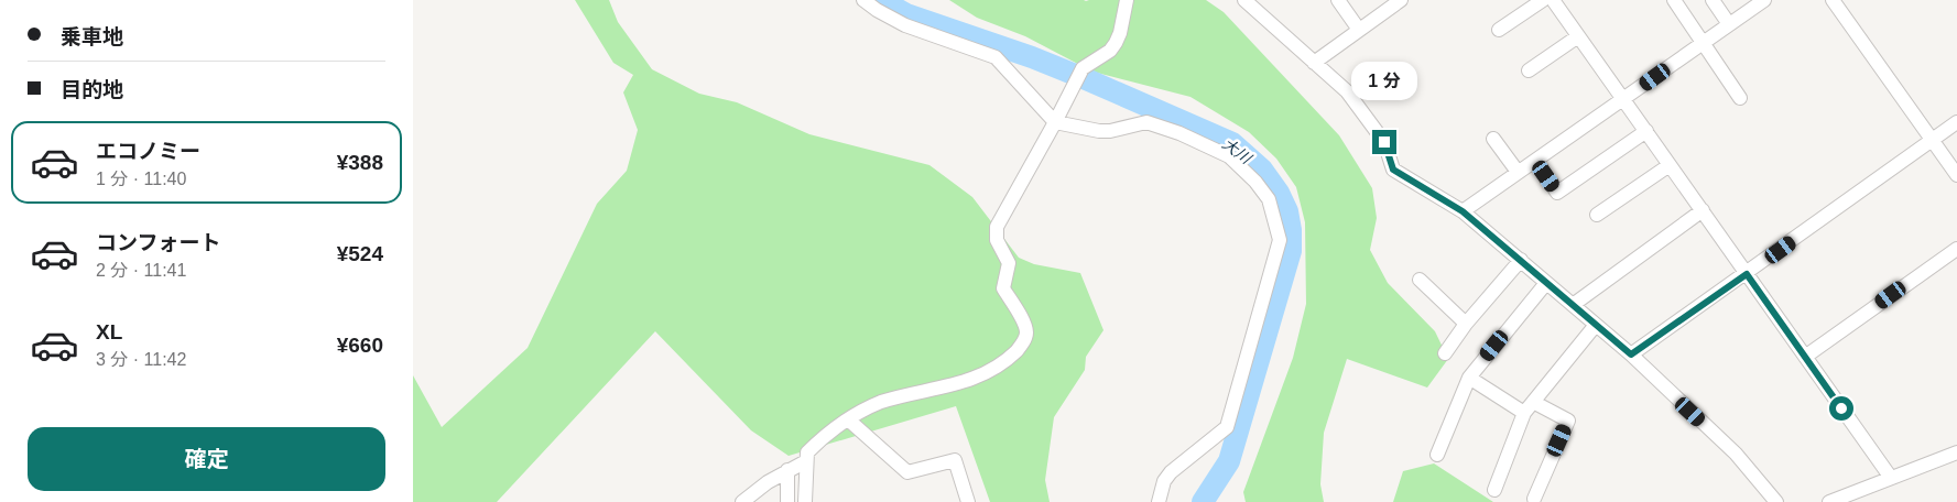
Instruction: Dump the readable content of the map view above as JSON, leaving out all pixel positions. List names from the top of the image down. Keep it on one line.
{"water":["大川"],"page":{"banner":["乗車地","目的地"],"bubble":"1 分","list":[{"name":"エコノミー","note":"1 分 · 11:40","value":"¥388"},{"name":"コンフォート","note":"2 分 · 11:41","value":"¥524"},{"name":"XL","note":"3 分 · 11:42","value":"¥660"}],"buttons":"確定"}}
